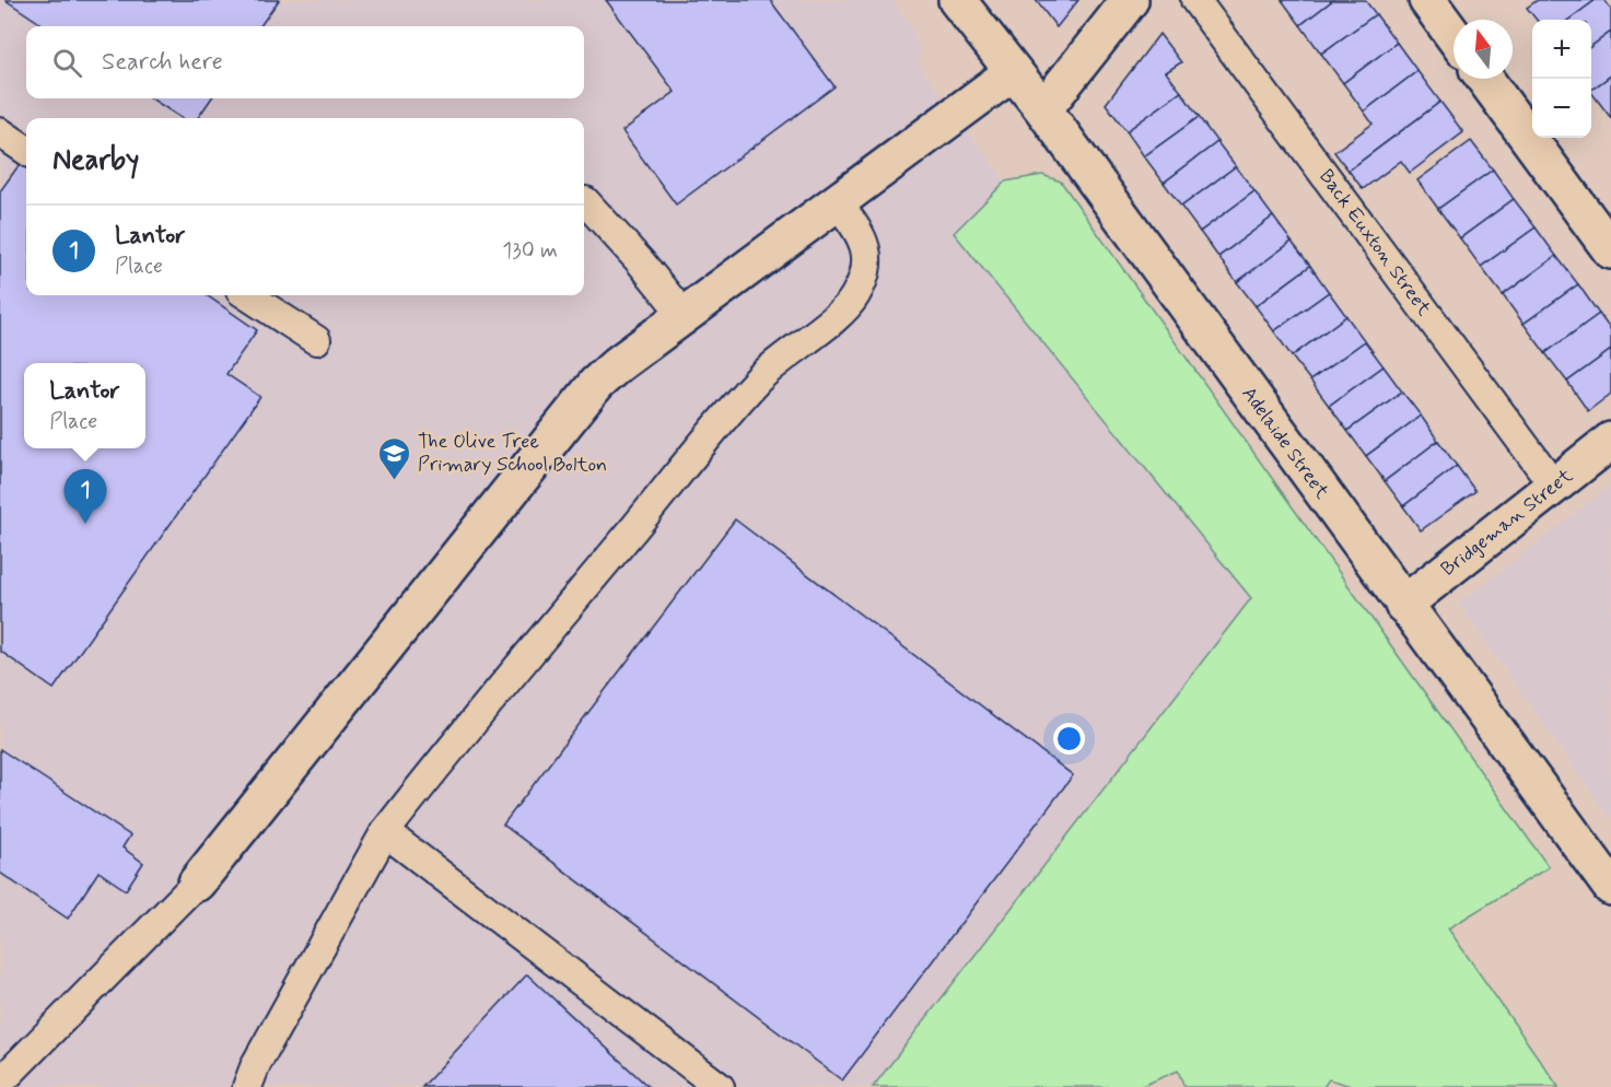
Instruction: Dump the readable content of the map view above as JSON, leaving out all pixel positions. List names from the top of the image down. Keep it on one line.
{"streets":{"street":["Adelaide Street","Bridgeman Street"],"lane":["Back Euxton Street"]},"crossings":[["Back Euxton Street","Bridgeman Street"],["Adelaide Street","Bridgeman Street"]],"places":{"school or university":["The Olive Tree Primary School Bolton"]},"north":"top","page":{"map_buttons":["+","−"],"search":"Search here","heading":"Nearby","list":[{"mark":"1","name":"Lantor","note":"Place","value":"130 m"}],"popup":["Lantor","Place"],"pins":"1"}}
